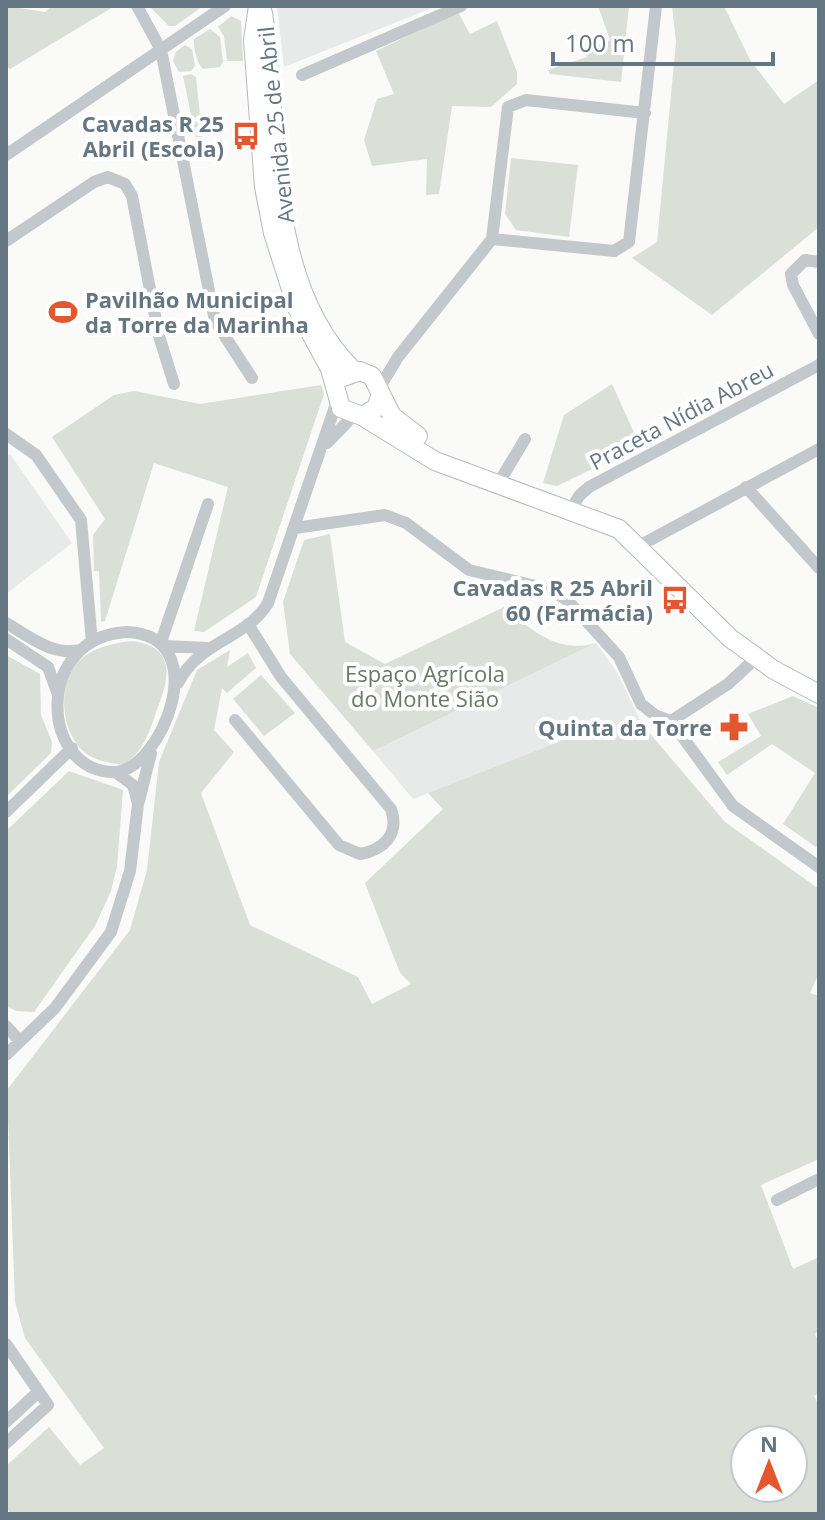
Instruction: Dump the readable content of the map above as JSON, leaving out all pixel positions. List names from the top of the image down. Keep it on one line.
{"streets":{"main road":["Avenida 25 de Abril"],"street":["Praceta Nídia Abreu"]},"parks":["Espaço Agrícola do Monte Sião"],"places":{"bus stop":["Cavadas R 25 Abril (Escola)","Cavadas R 25 Abril 60 (Farmácia)"],"sports":["Pavilhão Municipal da Torre da Marinha"],"pharmacy":["Quinta da Torre"]},"scale_bar":"100 m","north":"top"}
